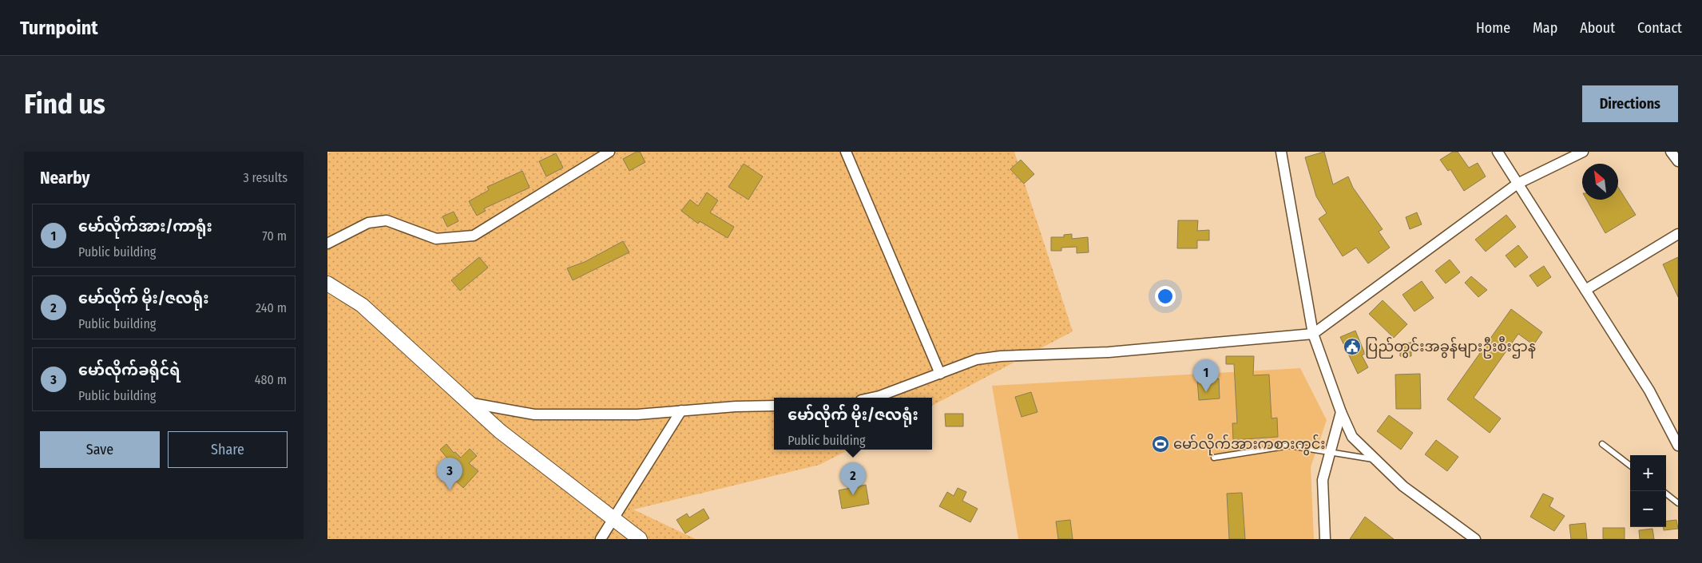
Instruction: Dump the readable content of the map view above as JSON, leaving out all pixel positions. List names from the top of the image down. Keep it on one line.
{"places":{"public building":["ပြည်တွင်းအခွန်များဦးစီးဌာန"],"sports":["မော်လိုက်အားကစားကွင်း"]},"north":"top left","page":{"header":"Turnpoint","nav":["Home","Map","About","Contact"],"buttons":["Directions",["Save","Share"]],"title":"Find us","heading":["Nearby","3 results"],"list":[{"mark":"1","name":"မော်လိုက်အား/ကာရုံး","note":"Public building","value":"70 m"},{"mark":"2","name":"မော်လိုက် မိုး/ဇလရုံး","note":"Public building","value":"240 m"},{"mark":"3","name":"မော်လိုက်ခရိုင်ရဲ","note":"Public building","value":"480 m"}],"pins":["1","3","2"],"popup":["မော်လိုက် မိုး/ဇလရုံး","Public building"],"map_buttons":["+","−"]}}
